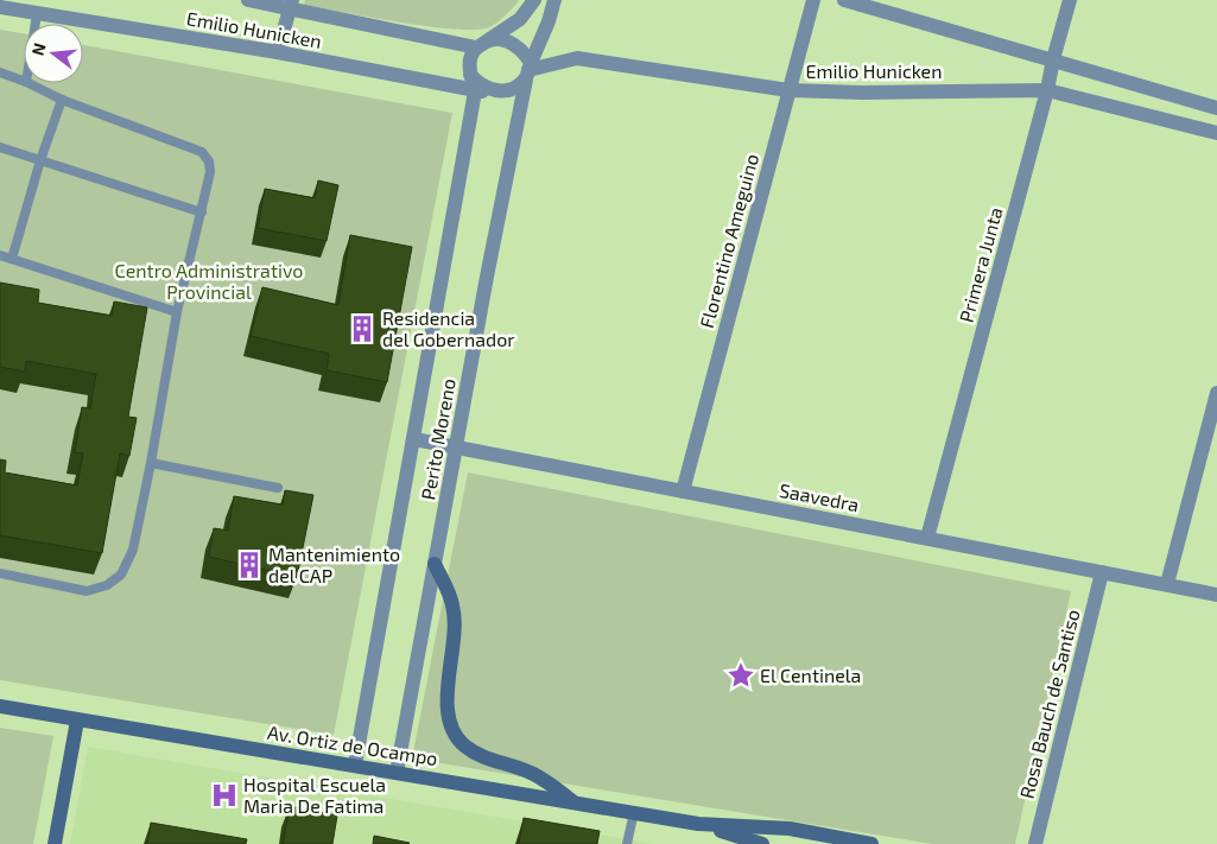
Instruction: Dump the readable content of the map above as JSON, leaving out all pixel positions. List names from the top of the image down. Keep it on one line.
{"streets":{"main road":["Av. Ortiz de Ocampo"],"street":["Emilio Hunicken","Florentino Ameguino","Primera Junta","Perito Moreno","Saavedra","Rosa Bauch de Santiso"]},"crossings":[["Emilio Hunicken","Florentino Ameguino"],["Emilio Hunicken","Primera Junta"],["Emilio Hunicken","Perito Moreno"],["Florentino Ameguino","Saavedra"],["Primera Junta","Saavedra"],["Perito Moreno","Saavedra"],["Perito Moreno","Av. Ortiz de Ocampo"],["Saavedra","Rosa Bauch de Santiso"]],"parks":["Centro Administrativo Provincial"],"places":{"building":["Residencia del Gobernador","Mantenimiento del CAP"],"place":["El Centinela"],"hospital":["Hospital Escuela Maria De Fatima"]},"north":"left"}
